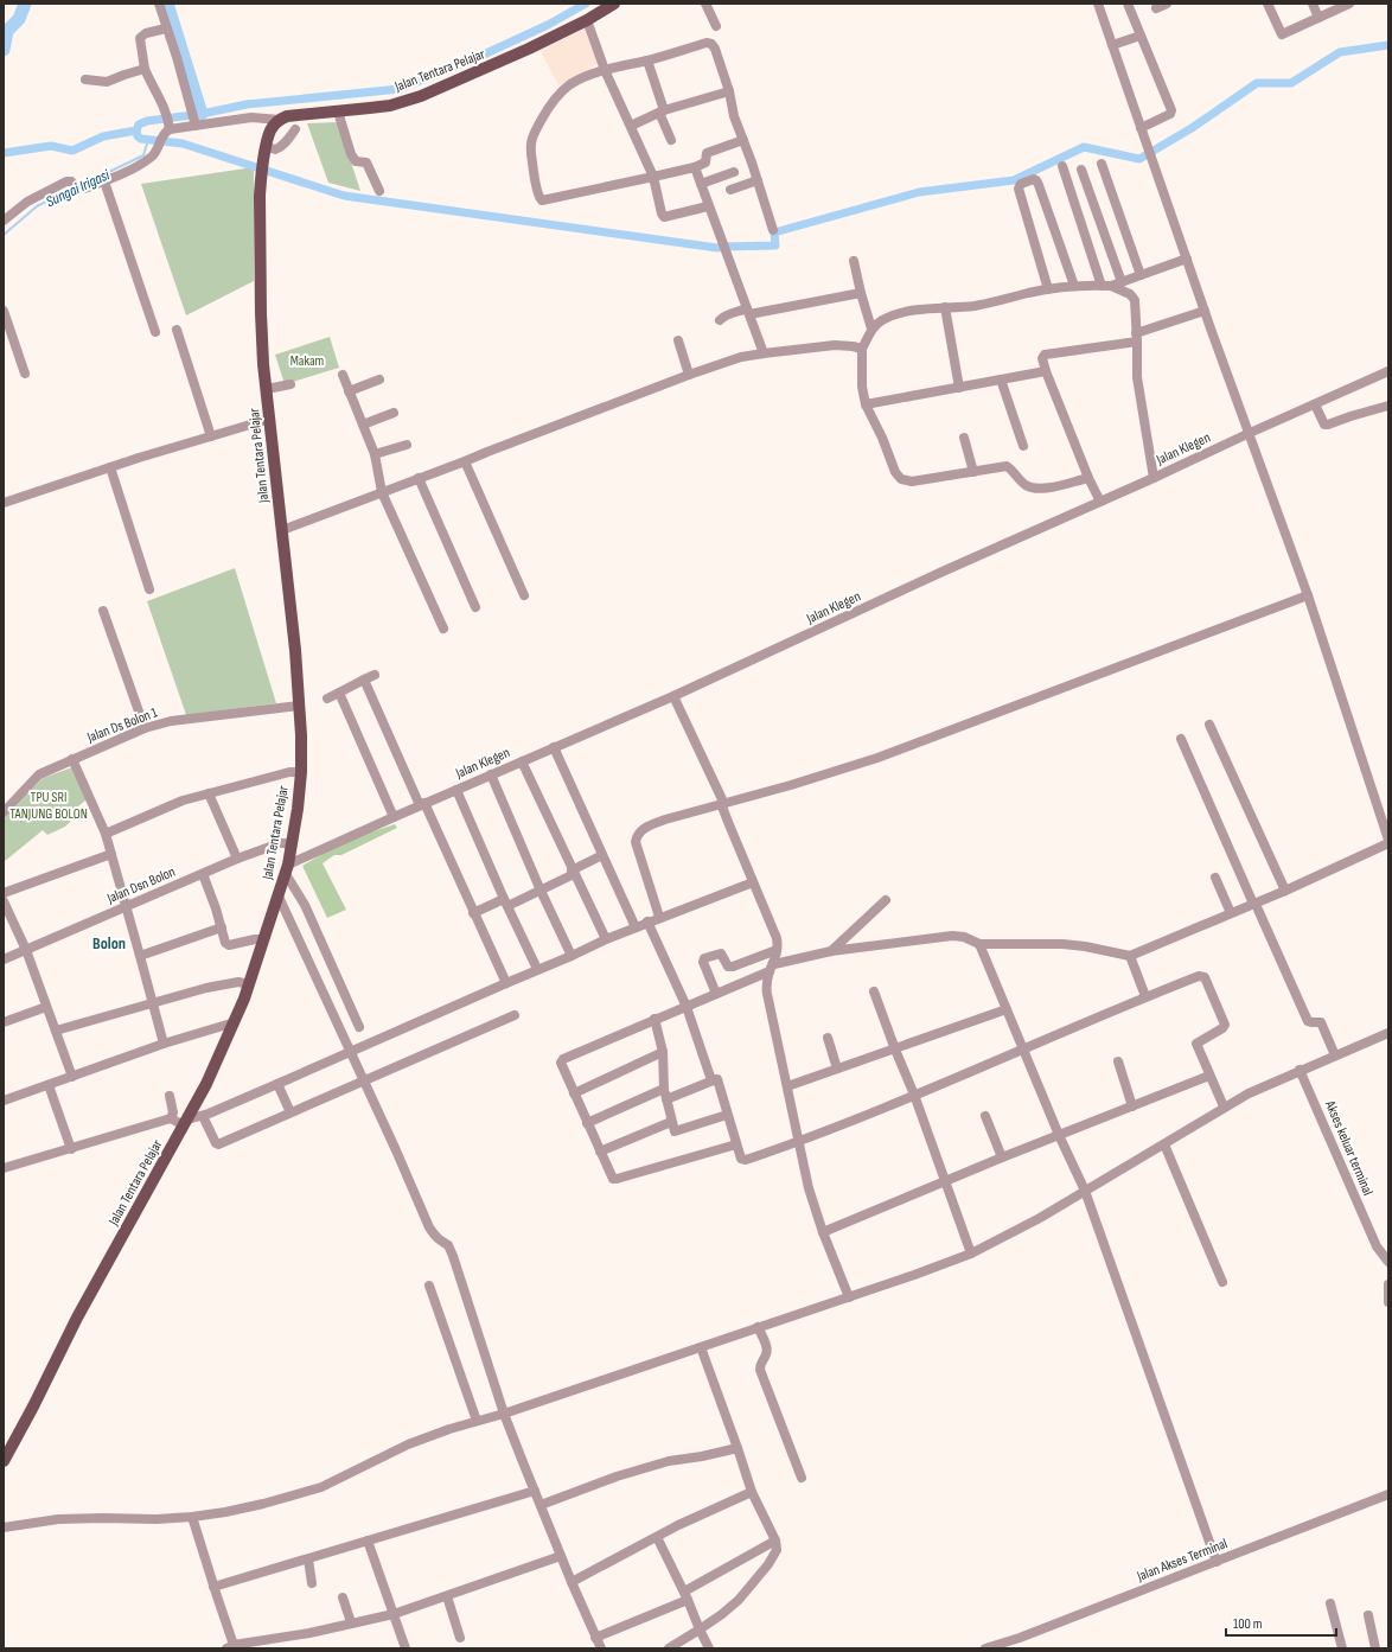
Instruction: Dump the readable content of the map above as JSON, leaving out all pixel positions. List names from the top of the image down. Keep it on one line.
{"streets":{"main road":["Jalan Tentara Pelajar"],"street":["Jalan Klegen","Jalan Ds Bolon 1","Jalan Dsn Bolon","Akses keluar terminal","Jalan Akses Terminal"]},"crossings":[["Jalan Tentara Pelajar","Jalan Klegen"],["Jalan Tentara Pelajar","Jalan Ds Bolon 1"],["Jalan Tentara Pelajar","Jalan Dsn Bolon"]],"districts":["Bolon"],"water":["Sungai Irigasi"],"parks":["Makam","TPU SRI TANJUNG BOLON"],"scale_bar":"100 m"}
